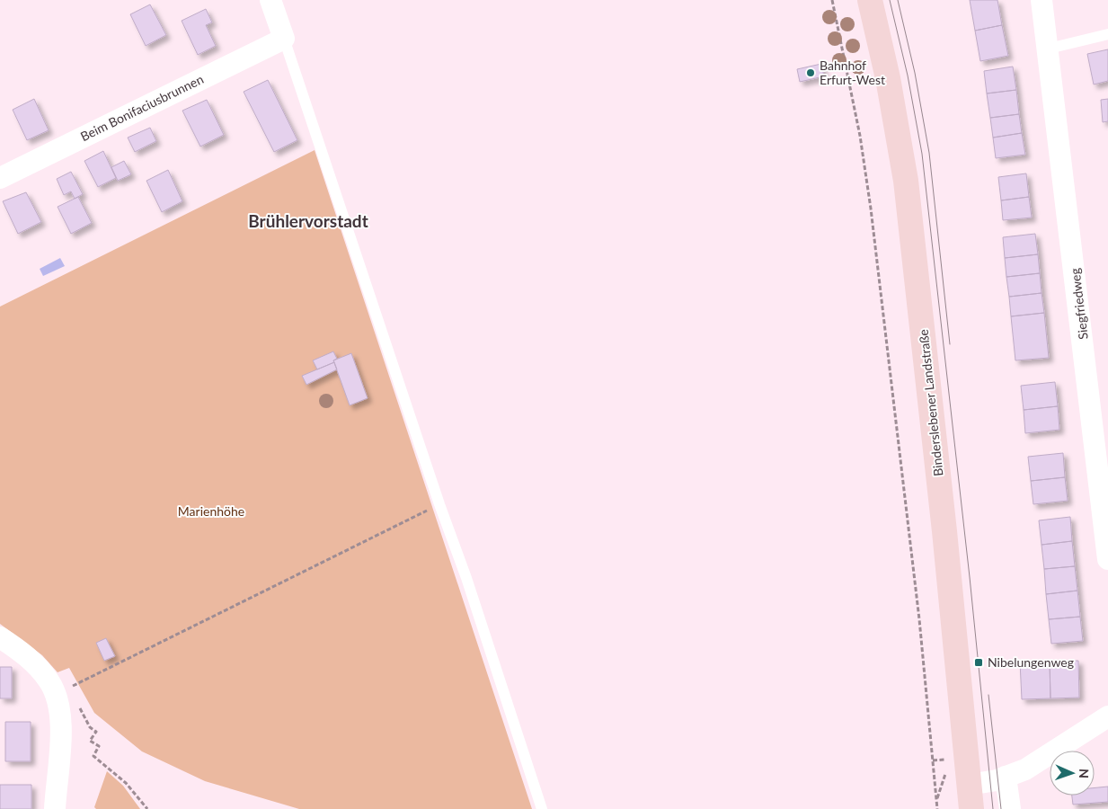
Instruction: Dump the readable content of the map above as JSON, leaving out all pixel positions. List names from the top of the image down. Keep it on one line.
{"streets":{"main road":["Binderslebener Landstraße"],"street":["Beim Bonifaciusbrunnen","Siegfriedweg"]},"districts":["Brühlervorstadt"],"parks":["Marienhöhe"],"places":{"other":["Bahnhof Erfurt-West"],"transit":["Nibelungenweg"]},"north":"right"}
